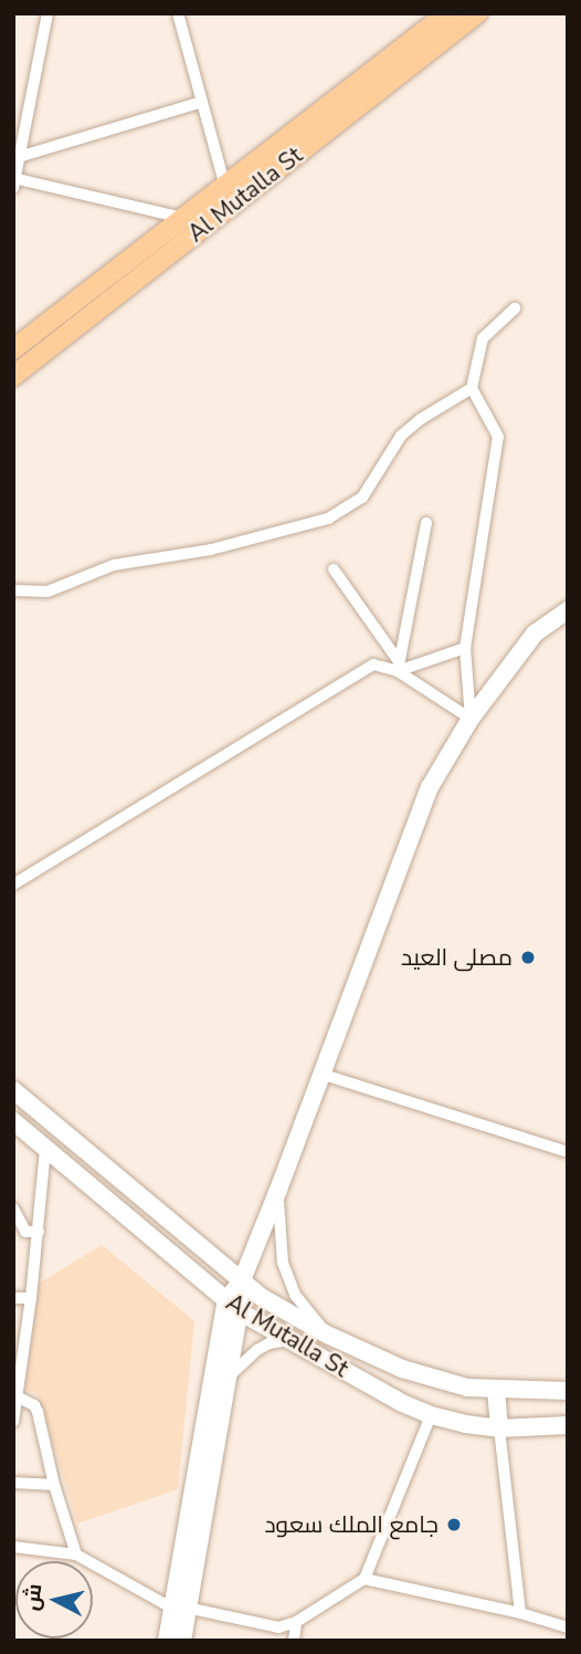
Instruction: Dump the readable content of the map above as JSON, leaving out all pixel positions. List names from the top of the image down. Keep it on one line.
{"streets":{"main road":["Al Mutalla St"]},"places":["مصلى العيد","جامع الملك سعود"],"north":"left"}
